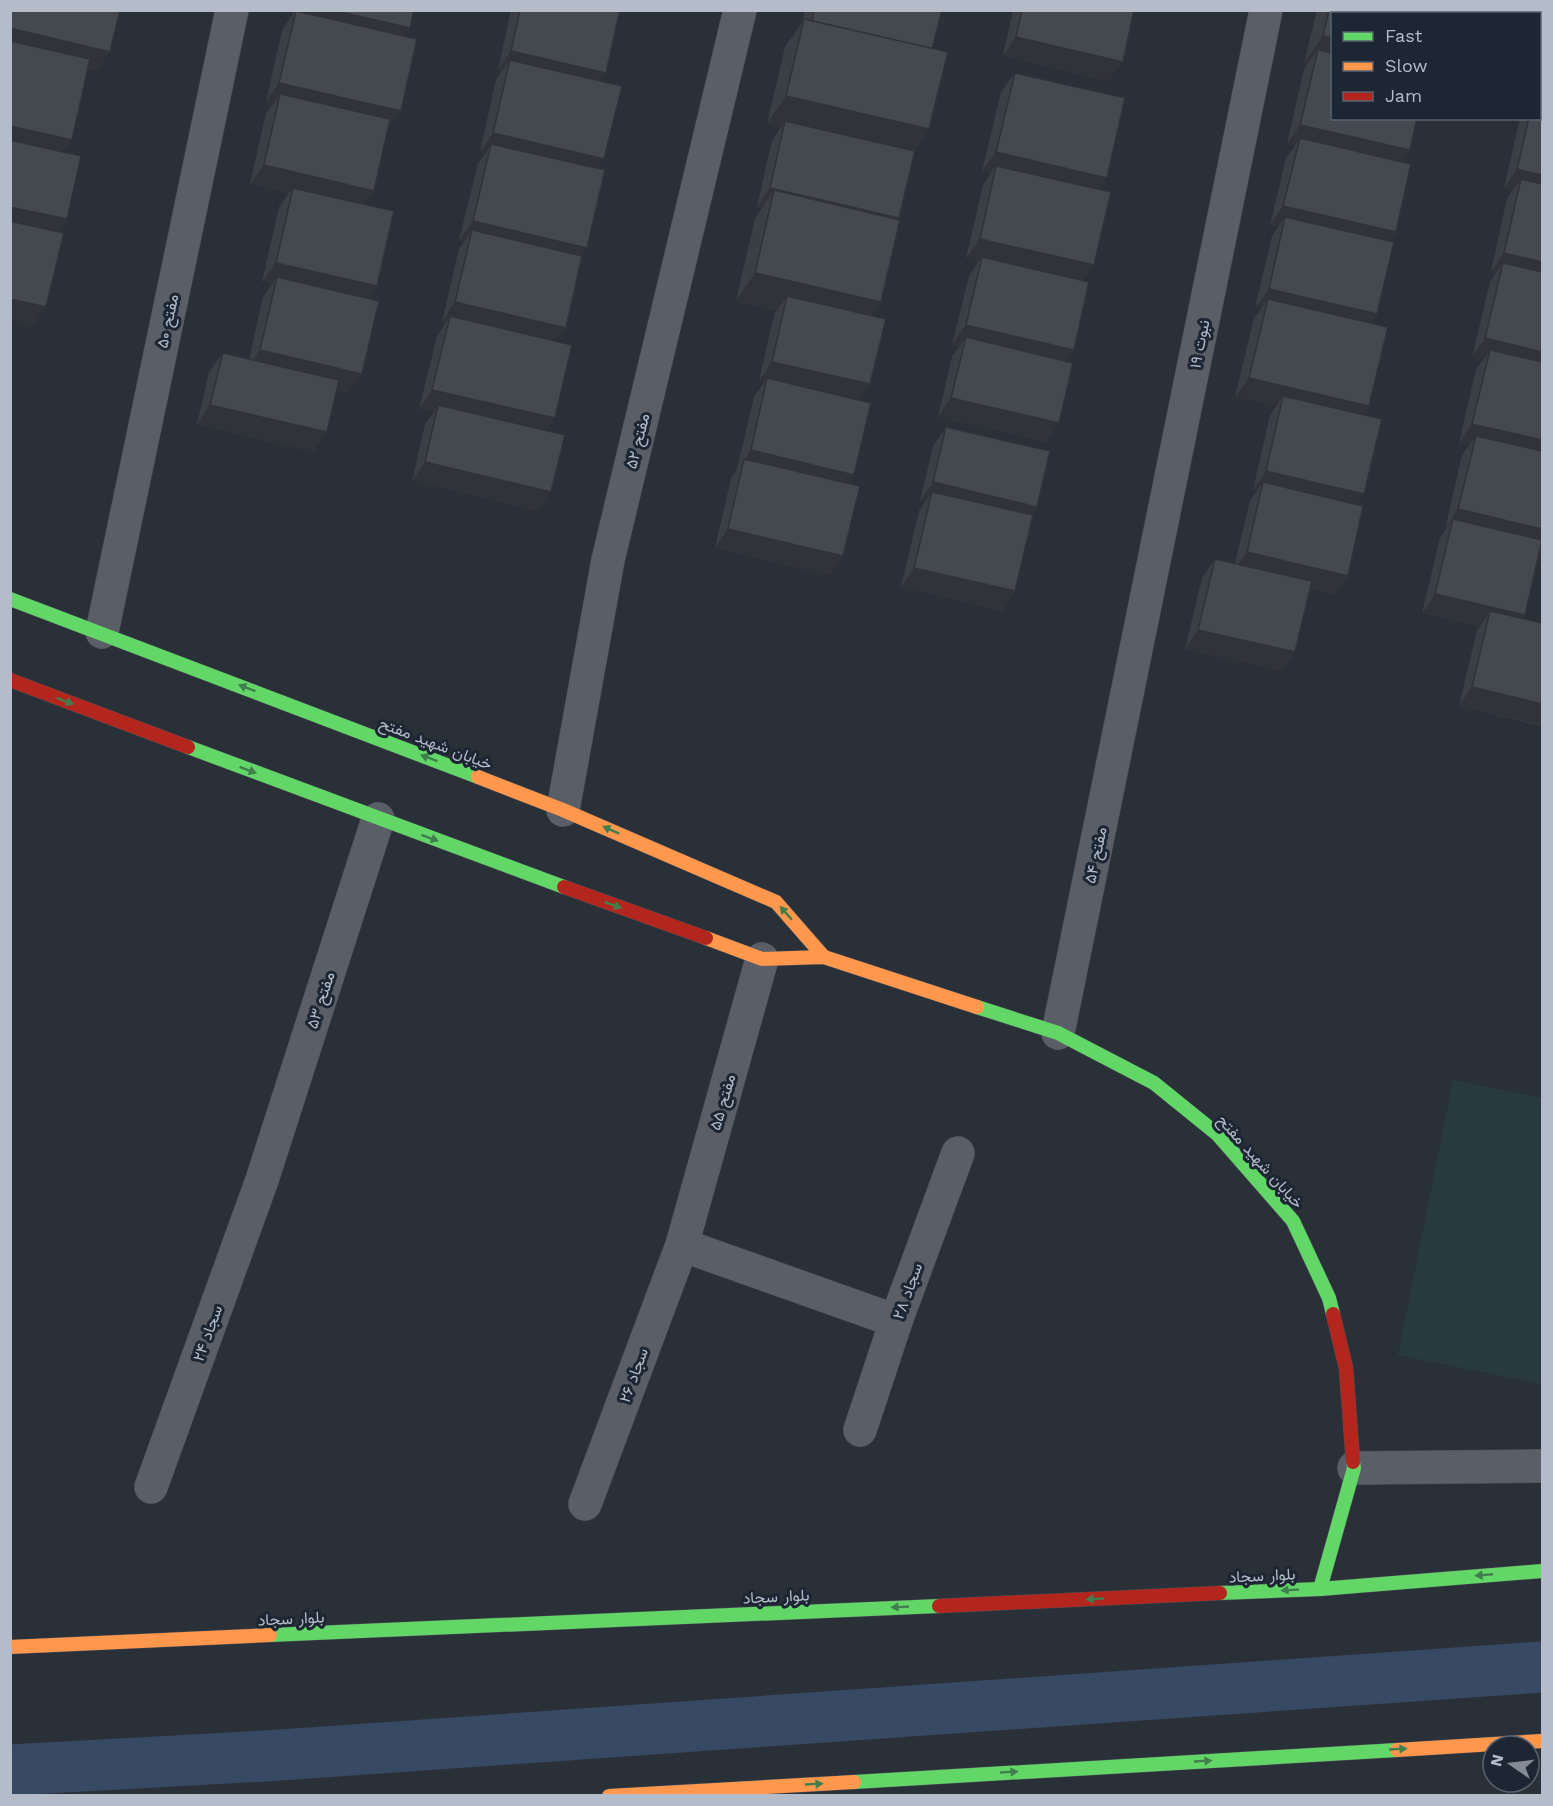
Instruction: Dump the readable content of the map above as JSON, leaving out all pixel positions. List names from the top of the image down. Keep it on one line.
{"streets":{"street":["مفتح ۵۰","نبوت ۱۹","مفتح ۵۲","خیابان شهید مفتح","مفتح ۵۴","مفتح ۵۳","مفتح ۵۵","سجاد ۲۸","سجاد ۲۴","سجاد ۲۶","بلوار سجاد"]},"crossings":[["مفتح ۵۰","خیابان شهید مفتح"],["نبوت ۱۹","مفتح ۵۴"],["مفتح ۵۲","خیابان شهید مفتح"],["خیابان شهید مفتح","مفتح ۵۴"],["خیابان شهید مفتح","مفتح ۵۳"],["خیابان شهید مفتح","مفتح ۵۵"],["خیابان شهید مفتح","بلوار سجاد"],["مفتح ۵۳","سجاد ۲۴"],["مفتح ۵۵","سجاد ۲۶"]],"one_way":["بلوار سجاد"],"legend":["Fast","Slow","Jam"],"north":"left"}
